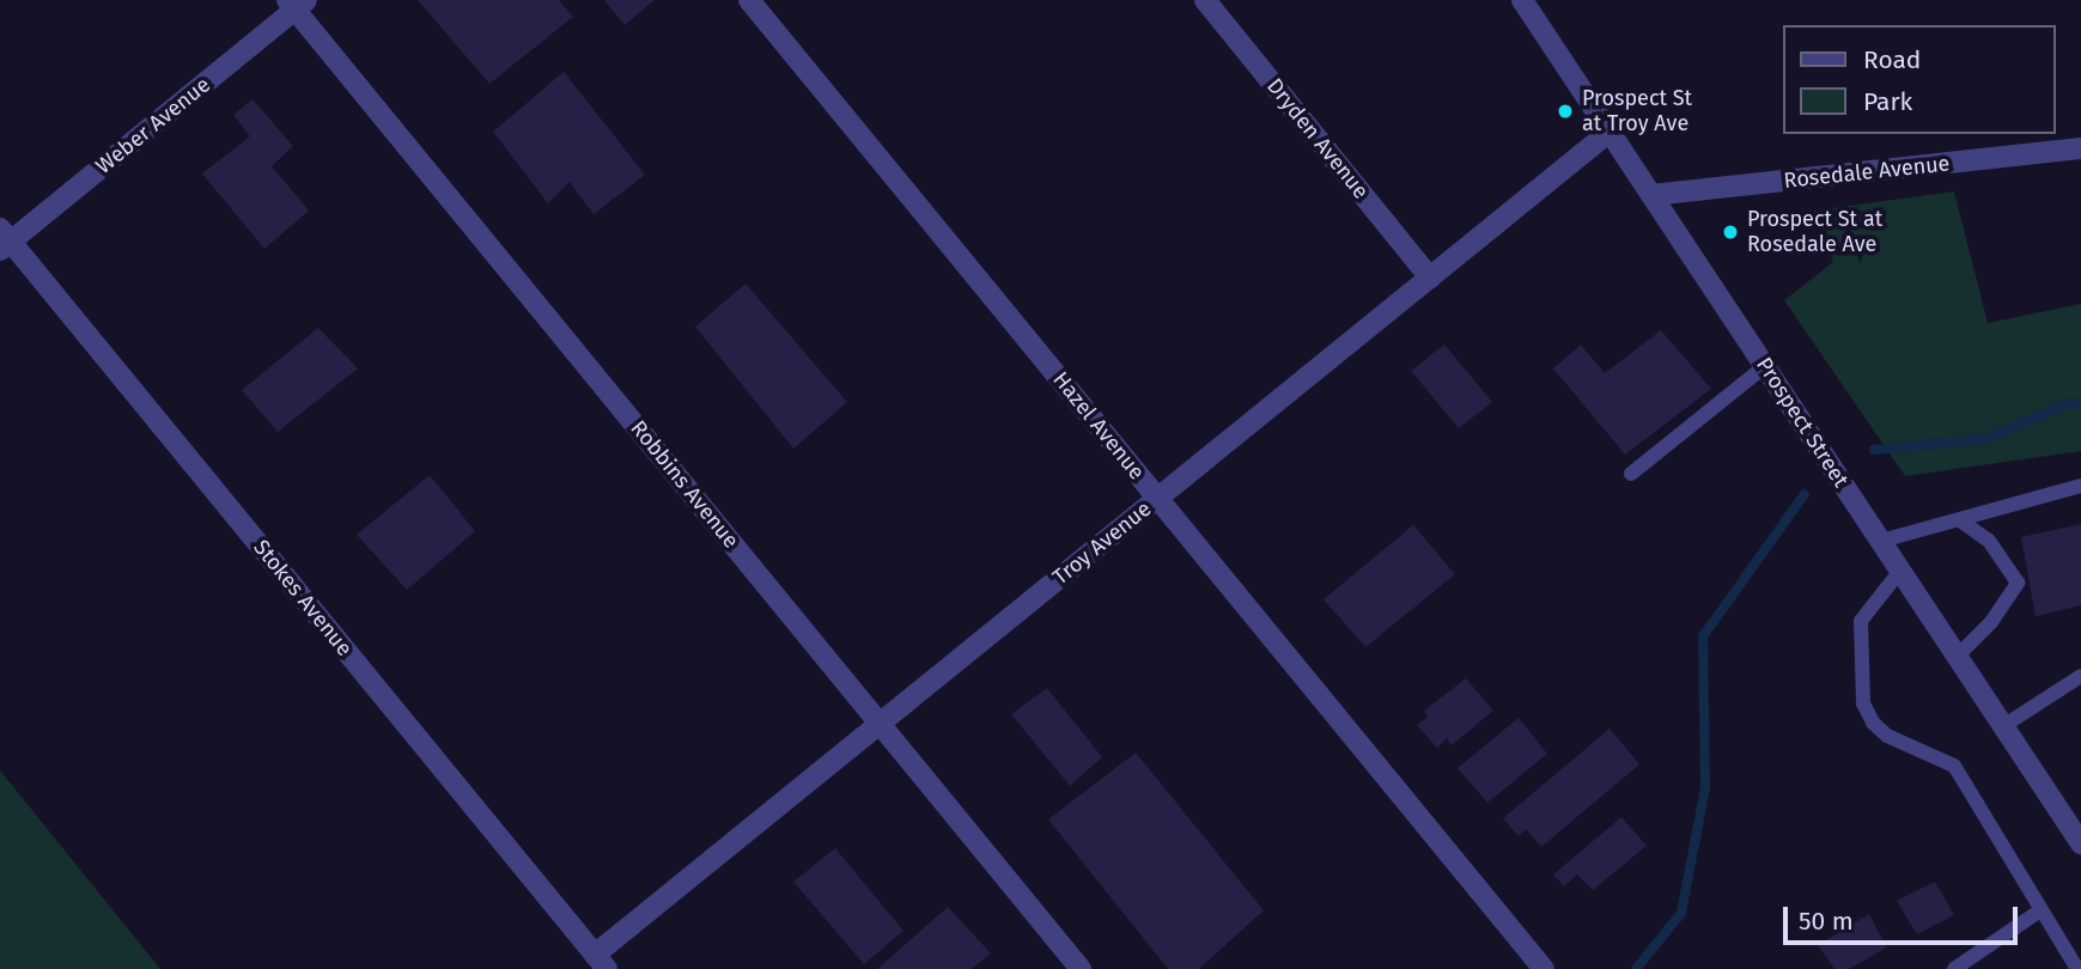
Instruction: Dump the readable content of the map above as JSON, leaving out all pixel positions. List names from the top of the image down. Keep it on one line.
{"streets":{"street":["Weber Avenue","Dryden Avenue","Rosedale Avenue","Prospect Street","Hazel Avenue","Robbins Avenue","Troy Avenue","Stokes Avenue"]},"crossings":[["Weber Avenue","Robbins Avenue"],["Weber Avenue","Stokes Avenue"],["Dryden Avenue","Troy Avenue"],["Rosedale Avenue","Prospect Street"],["Prospect Street","Troy Avenue"],["Hazel Avenue","Troy Avenue"],["Robbins Avenue","Troy Avenue"],["Troy Avenue","Stokes Avenue"]],"places":["Prospect St at Troy Ave","Prospect St at Rosedale Ave"],"legend":["Road","Park"],"scale_bar":"50 m"}
